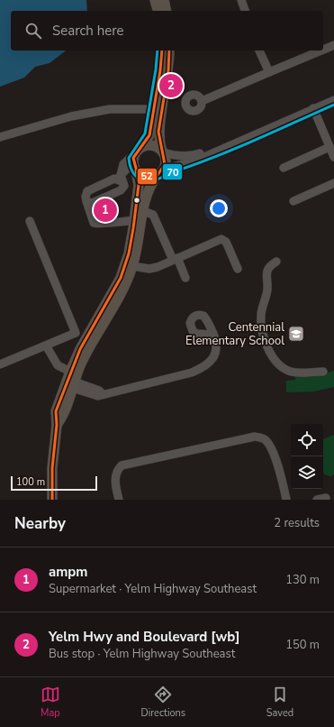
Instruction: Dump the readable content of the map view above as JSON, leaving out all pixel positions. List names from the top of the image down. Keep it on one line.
{"places":{"school or university":["Centennial Elementary School"]},"lines":["transit line 52","transit line 70"],"scale_bar":"100 m","page":{"search":"Search here","pins":["2","1"],"scale":"100 m","heading":["Nearby","2 results"],"list":[{"mark":"1","name":"ampm","note":"Supermarket · Yelm Highway Southeast","value":"130 m"},{"mark":"2","name":"Yelm Hwy and Boulevard [wb]","note":"Bus stop · Yelm Highway Southeast","value":"150 m"}],"nav":["Map","Directions","Saved"]}}
